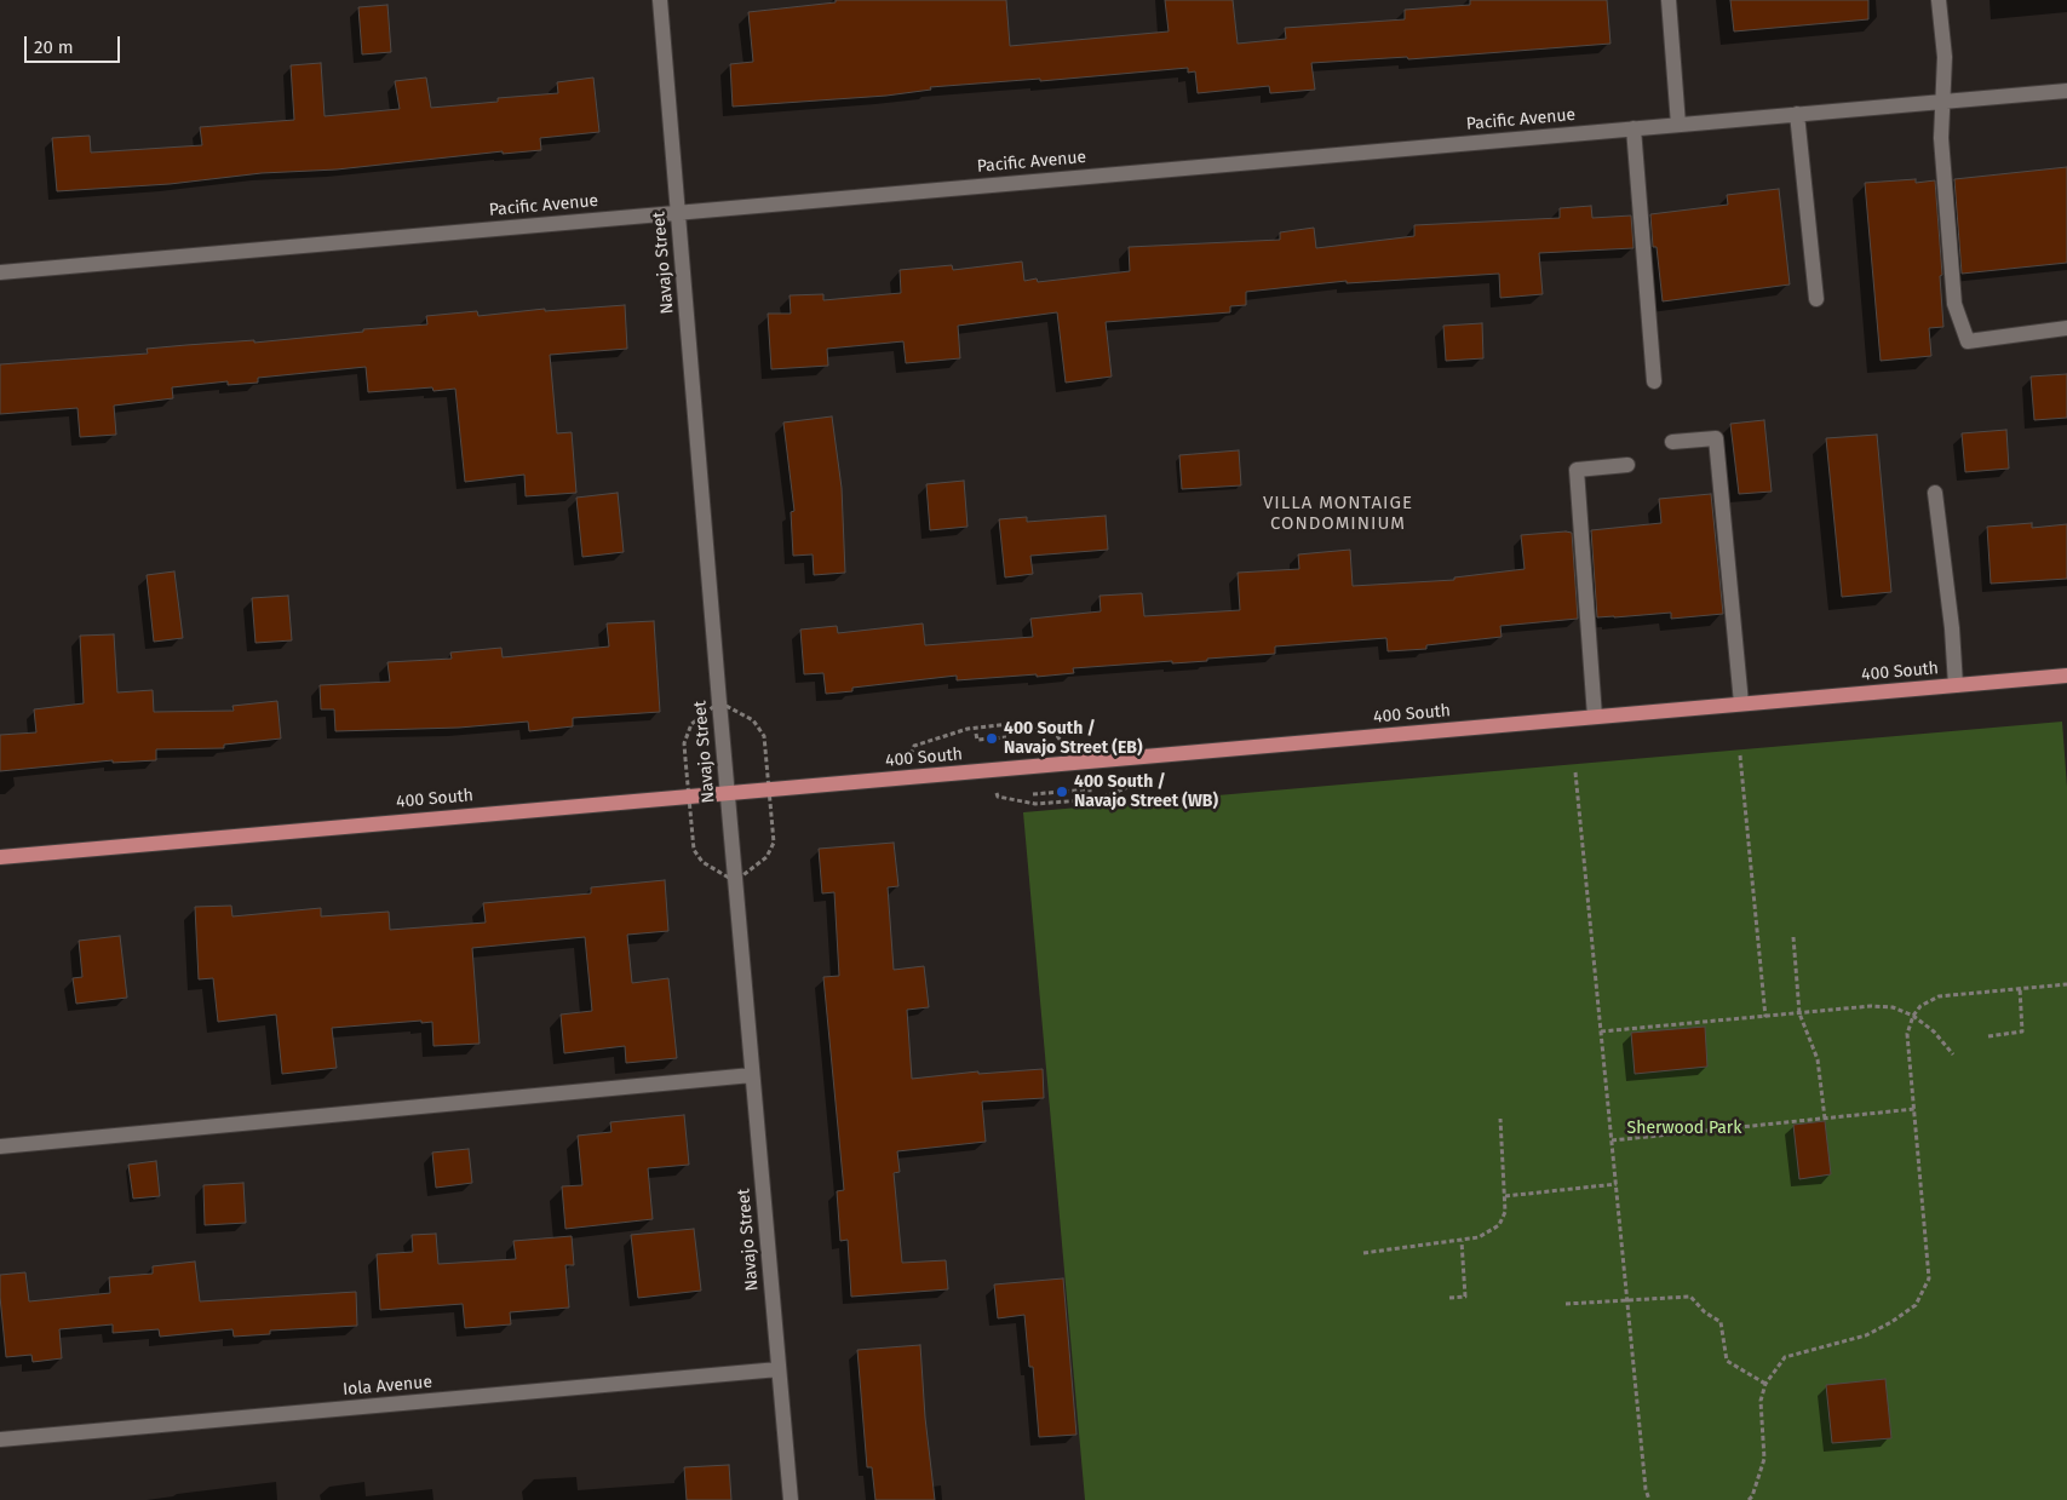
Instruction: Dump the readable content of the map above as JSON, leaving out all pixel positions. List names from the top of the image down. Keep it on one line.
{"streets":{"main road":["400 South"],"street":["Pacific Avenue","Navajo Street","Iola Avenue"]},"crossings":[["Pacific Avenue","Navajo Street"],["Navajo Street","400 South"],["Navajo Street","Iola Avenue"]],"districts":["VILLA MONTAIGE CONDOMINIUM"],"parks":["Sherwood Park"],"places":["400 South / Navajo Street (EB)","400 South / Navajo Street (WB)"],"scale_bar":"20 m"}
